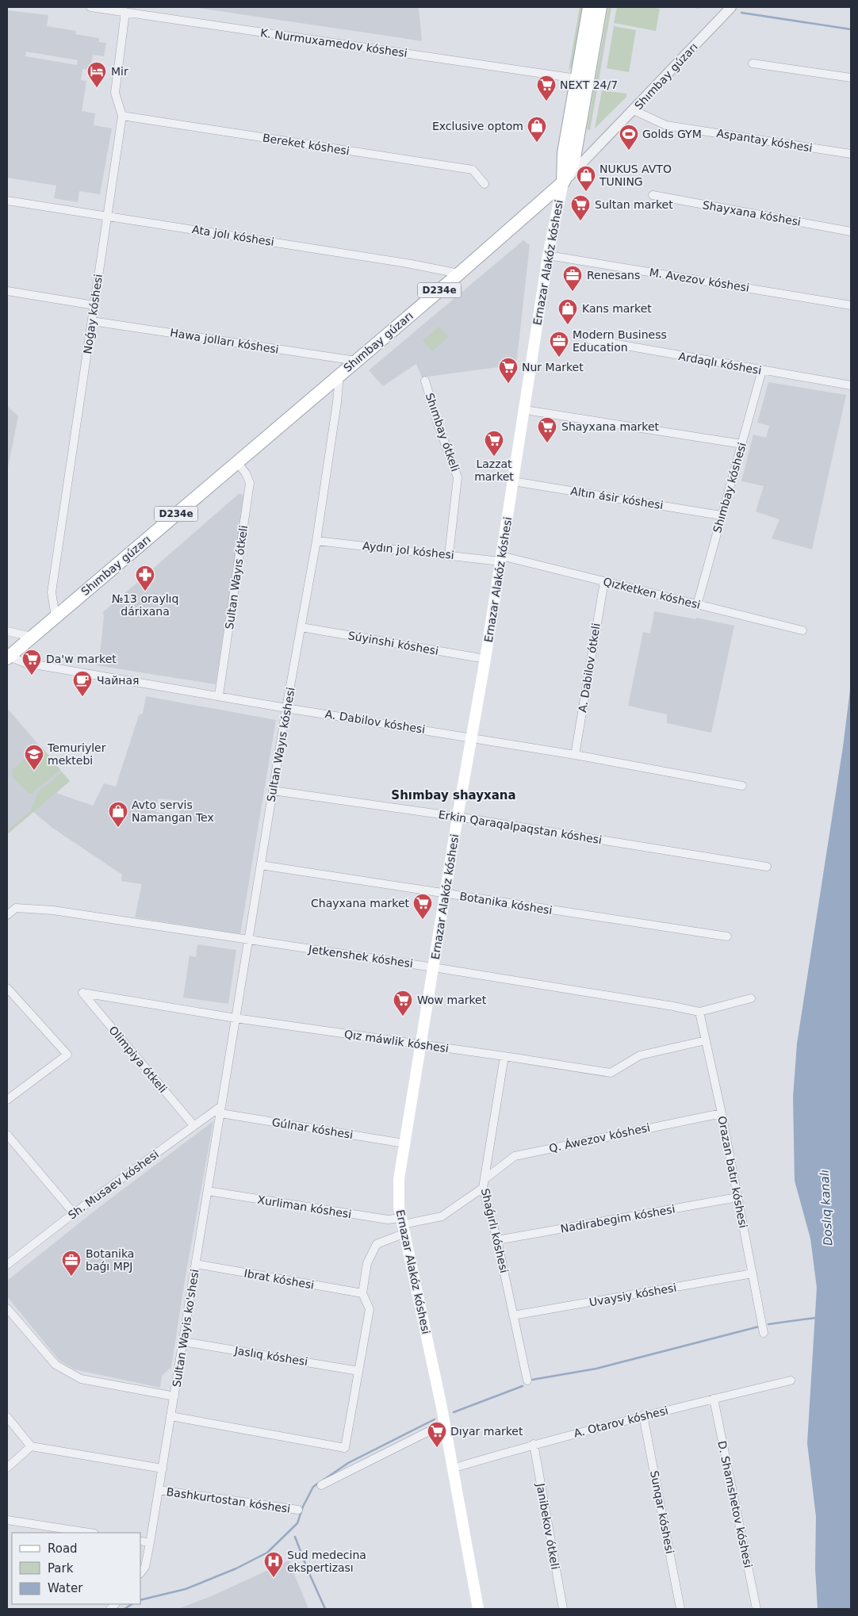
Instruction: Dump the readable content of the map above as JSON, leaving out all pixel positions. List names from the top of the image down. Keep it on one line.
{"streets":{"main road":["Shımbay gúzarı","Ernazar Alakóz kóshesi","D234e"],"street":["K. Nurmuxamedov kóshesi","Aspantay kóshesi","Bereket kóshesi","Shayxana kóshesi","Ata jolı kóshesi","M. Avezov kóshesi","Noǵay kóshesi","Hawa jolları kóshesi","Ardaqlı kóshesi","Shımbay ótkeli","Shımbay kóshesi","Altın ásir kóshesi","Aydın jol kóshesi","Sultan Wayıs ótkeli","Qızketken kóshesi","Súyinshi kóshesi","A. Dabilov ótkeli","A. Dabilov kóshesi","Sultan Wayıs kóshesi","Erkin Qaraqalpaqstan kóshesi","Botanika kóshesi","Jetkenshek kóshesi","Qız máwlik kóshesi","Olimpiya ótkeli","Gúlnar kóshesi","Q. Áwezov kóshesi","Orazan batır kóshesi","Sh. Musaev kóshesi","Xurliman kóshesi","Nadirabegim kóshesi","Shaǵırlı kóshesi","Ibrat kóshesi","Uvaysiy kóshesi","Sultan Wayis ko'shesi","Jaslıq kóshesi","A. Otarov kóshesi","Bashkurtostan kóshesi","D. Shamshetov kóshesi","Sunqar kóshesi","Janibekov ótkeli"]},"crossings":[["K. Nurmuxamedov kóshesi","Ernazar Alakóz kóshesi"],["K. Nurmuxamedov kóshesi","Noǵay kóshesi"],["Shımbay gúzarı","Aspantay kóshesi"],["Shımbay gúzarı","Ata jolı kóshesi"],["Shımbay gúzarı","Ernazar Alakóz kóshesi"],["Shımbay gúzarı","Noǵay kóshesi"],["Shımbay gúzarı","Hawa jolları kóshesi"],["Shımbay gúzarı","Sultan Wayıs ótkeli"],["Shımbay gúzarı","A. Dabilov kóshesi"],["Shımbay gúzarı","Sultan Wayıs kóshesi"],["Bereket kóshesi","Noǵay kóshesi"],["Ata jolı kóshesi","Noǵay kóshesi"],["Ernazar Alakóz kóshesi","M. Avezov kóshesi"],["Ernazar Alakóz kóshesi","Altın ásir kóshesi"],["Ernazar Alakóz kóshesi","Aydın jol kóshesi"],["Ernazar Alakóz kóshesi","Qızketken kóshesi"],["Ernazar Alakóz kóshesi","Súyinshi kóshesi"],["Ernazar Alakóz kóshesi","A. Dabilov kóshesi"],["Ernazar Alakóz kóshesi","Erkin Qaraqalpaqstan kóshesi"],["Ernazar Alakóz kóshesi","Botanika kóshesi"],["Ernazar Alakóz kóshesi","Jetkenshek kóshesi"],["Ernazar Alakóz kóshesi","Qız máwlik kóshesi"],["Ernazar Alakóz kóshesi","Gúlnar kóshesi"],["Ernazar Alakóz kóshesi","Q. Áwezov kóshesi"],["Ernazar Alakóz kóshesi","Xurliman kóshesi"],["Ernazar Alakóz kóshesi","A. Otarov kóshesi"],["Noǵay kóshesi","Hawa jolları kóshesi"],["Ardaqlı kóshesi","Shımbay kóshesi"],["Shımbay ótkeli","Aydın jol kóshesi"],["Shımbay kóshesi","Altın ásir kóshesi"],["Shımbay kóshesi","Qızketken kóshesi"],["Aydın jol kóshesi","Qızketken kóshesi"],["Aydın jol kóshesi","Sultan Wayıs kóshesi"],["Sultan Wayıs ótkeli","A. Dabilov kóshesi"],["Qızketken kóshesi","A. Dabilov ótkeli"],["Súyinshi kóshesi","Sultan Wayıs kóshesi"],["A. Dabilov ótkeli","A. Dabilov kóshesi"],["A. Dabilov kóshesi","Sultan Wayıs kóshesi"],["Sultan Wayıs kóshesi","Erkin Qaraqalpaqstan kóshesi"],["Sultan Wayıs kóshesi","Botanika kóshesi"],["Sultan Wayıs kóshesi","Jetkenshek kóshesi"],["Sultan Wayıs kóshesi","Qız máwlik kóshesi"],["Sultan Wayıs kóshesi","Gúlnar kóshesi"],["Sultan Wayıs kóshesi","Sh. Musaev kóshesi"],["Sultan Wayıs kóshesi","Sultan Wayis ko'shesi"],["Jetkenshek kóshesi","Orazan batır kóshesi"],["Qız máwlik kóshesi","Olimpiya ótkeli"],["Qız máwlik kóshesi","Orazan batır kóshesi"],["Qız máwlik kóshesi","Shaǵırlı kóshesi"],["Olimpiya ótkeli","Sh. Musaev kóshesi"],["Gúlnar kóshesi","Sh. Musaev kóshesi"],["Gúlnar kóshesi","Sultan Wayis ko'shesi"],["Q. Áwezov kóshesi","Orazan batır kóshesi"],["Q. Áwezov kóshesi","Xurliman kóshesi"],["Q. Áwezov kóshesi","Shaǵırlı kóshesi"],["Orazan batır kóshesi","Nadirabegim kóshesi"],["Orazan batır kóshesi","Uvaysiy kóshesi"],["Sh. Musaev kóshesi","Sultan Wayis ko'shesi"],["Xurliman kóshesi","Sultan Wayis ko'shesi"],["Nadirabegim kóshesi","Shaǵırlı kóshesi"],["Shaǵırlı kóshesi","Uvaysiy kóshesi"],["Ibrat kóshesi","Sultan Wayis ko'shesi"],["Sultan Wayis ko'shesi","Jaslıq kóshesi"],["Sultan Wayis ko'shesi","Bashkurtostan kóshesi"],["A. Otarov kóshesi","D. Shamshetov kóshesi"],["A. Otarov kóshesi","Sunqar kóshesi"],["A. Otarov kóshesi","Janibekov ótkeli"]],"districts":["Shımbay shayxana"],"water":["Doslıq kanalı"],"places":{"hotel":["Mir"],"supermarket":["NEXT 24/7","Sultan market","Nur Market","Shayxana market","Lazzat market","Da'w market","Chayxana market","Wow market","Dıyar market"],"shop":["Exclusive optom","NUKUS AVTO TUNING","Kans market","Avto servis Namangan Tex"],"sports":["Golds GYM"],"office":["Renesans","Modern Business Education","Botanika baǵı MPJ"],"pharmacy":["№13 oraylıq dárixana"],"cafe":["Чайная"],"school or university":["Temuriyler mektebi"],"hospital":["Sud medecina ekspertizası"]},"legend":["Road","Park","Water"]}
